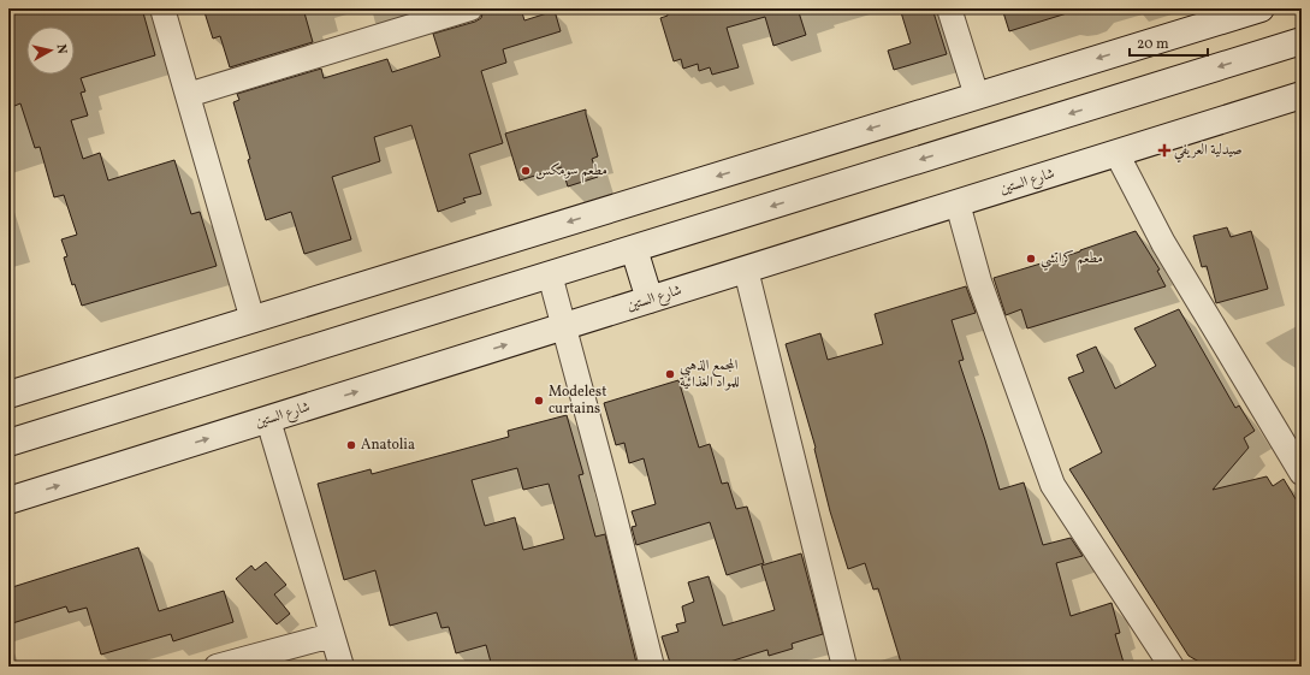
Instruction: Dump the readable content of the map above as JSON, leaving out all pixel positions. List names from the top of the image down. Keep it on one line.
{"streets":{"main road":["شارع الستين"]},"places":{"health":["صيدلية العريفي"],"other":["مطعم سومكس","مطعم كراتشي","المجمع الذهبي للمواد الغذائية","Modelest curtains","Anatolia"]},"scale_bar":"20 m","north":"right"}
